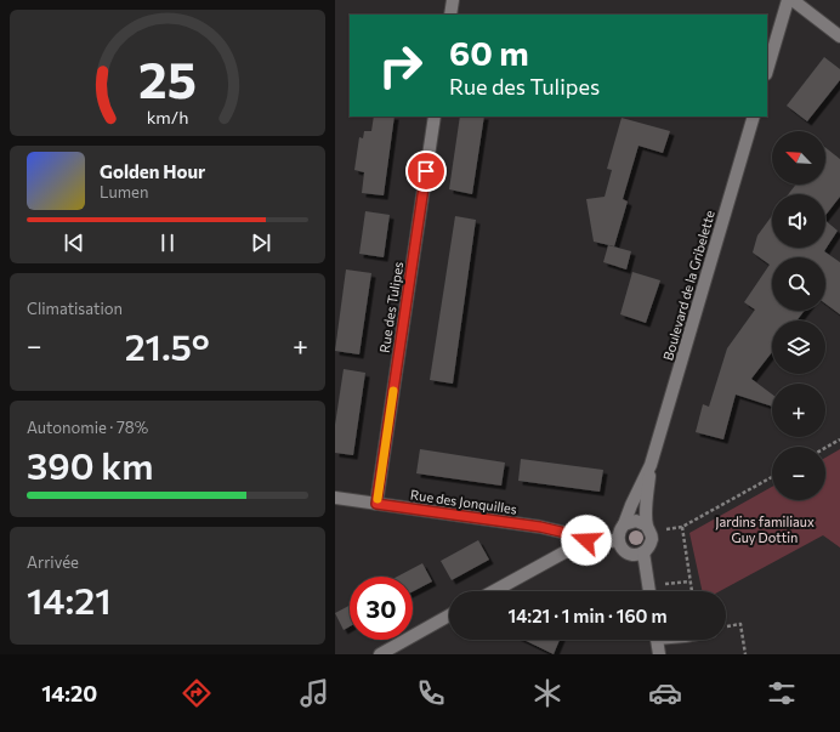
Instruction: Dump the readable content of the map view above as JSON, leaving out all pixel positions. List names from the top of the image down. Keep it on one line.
{"streets":{"street":["Boulevard de la Gribelette","Rue des Tulipes","Rue des Jonquilles"]},"crossings":[["Boulevard de la Gribelette","Rue des Jonquilles"],["Rue des Tulipes","Rue des Jonquilles"]],"parks":["Jardins familiaux Guy Dottin"],"north":"top left","page":{"turn":["60 m","Rue des Tulipes"],"map_buttons":["+","−"],"song":["Golden Hour","Lumen"],"tile":["Climatisation",["Autonomie · 78%","390 km"],["Arrivée","14:21"]],"heat":["−","21.5°","+"],"limit":"30","trip":"14:21 · 1 min · 160 m","tabs":"14:20","gauge":["25","km/h"]}}
